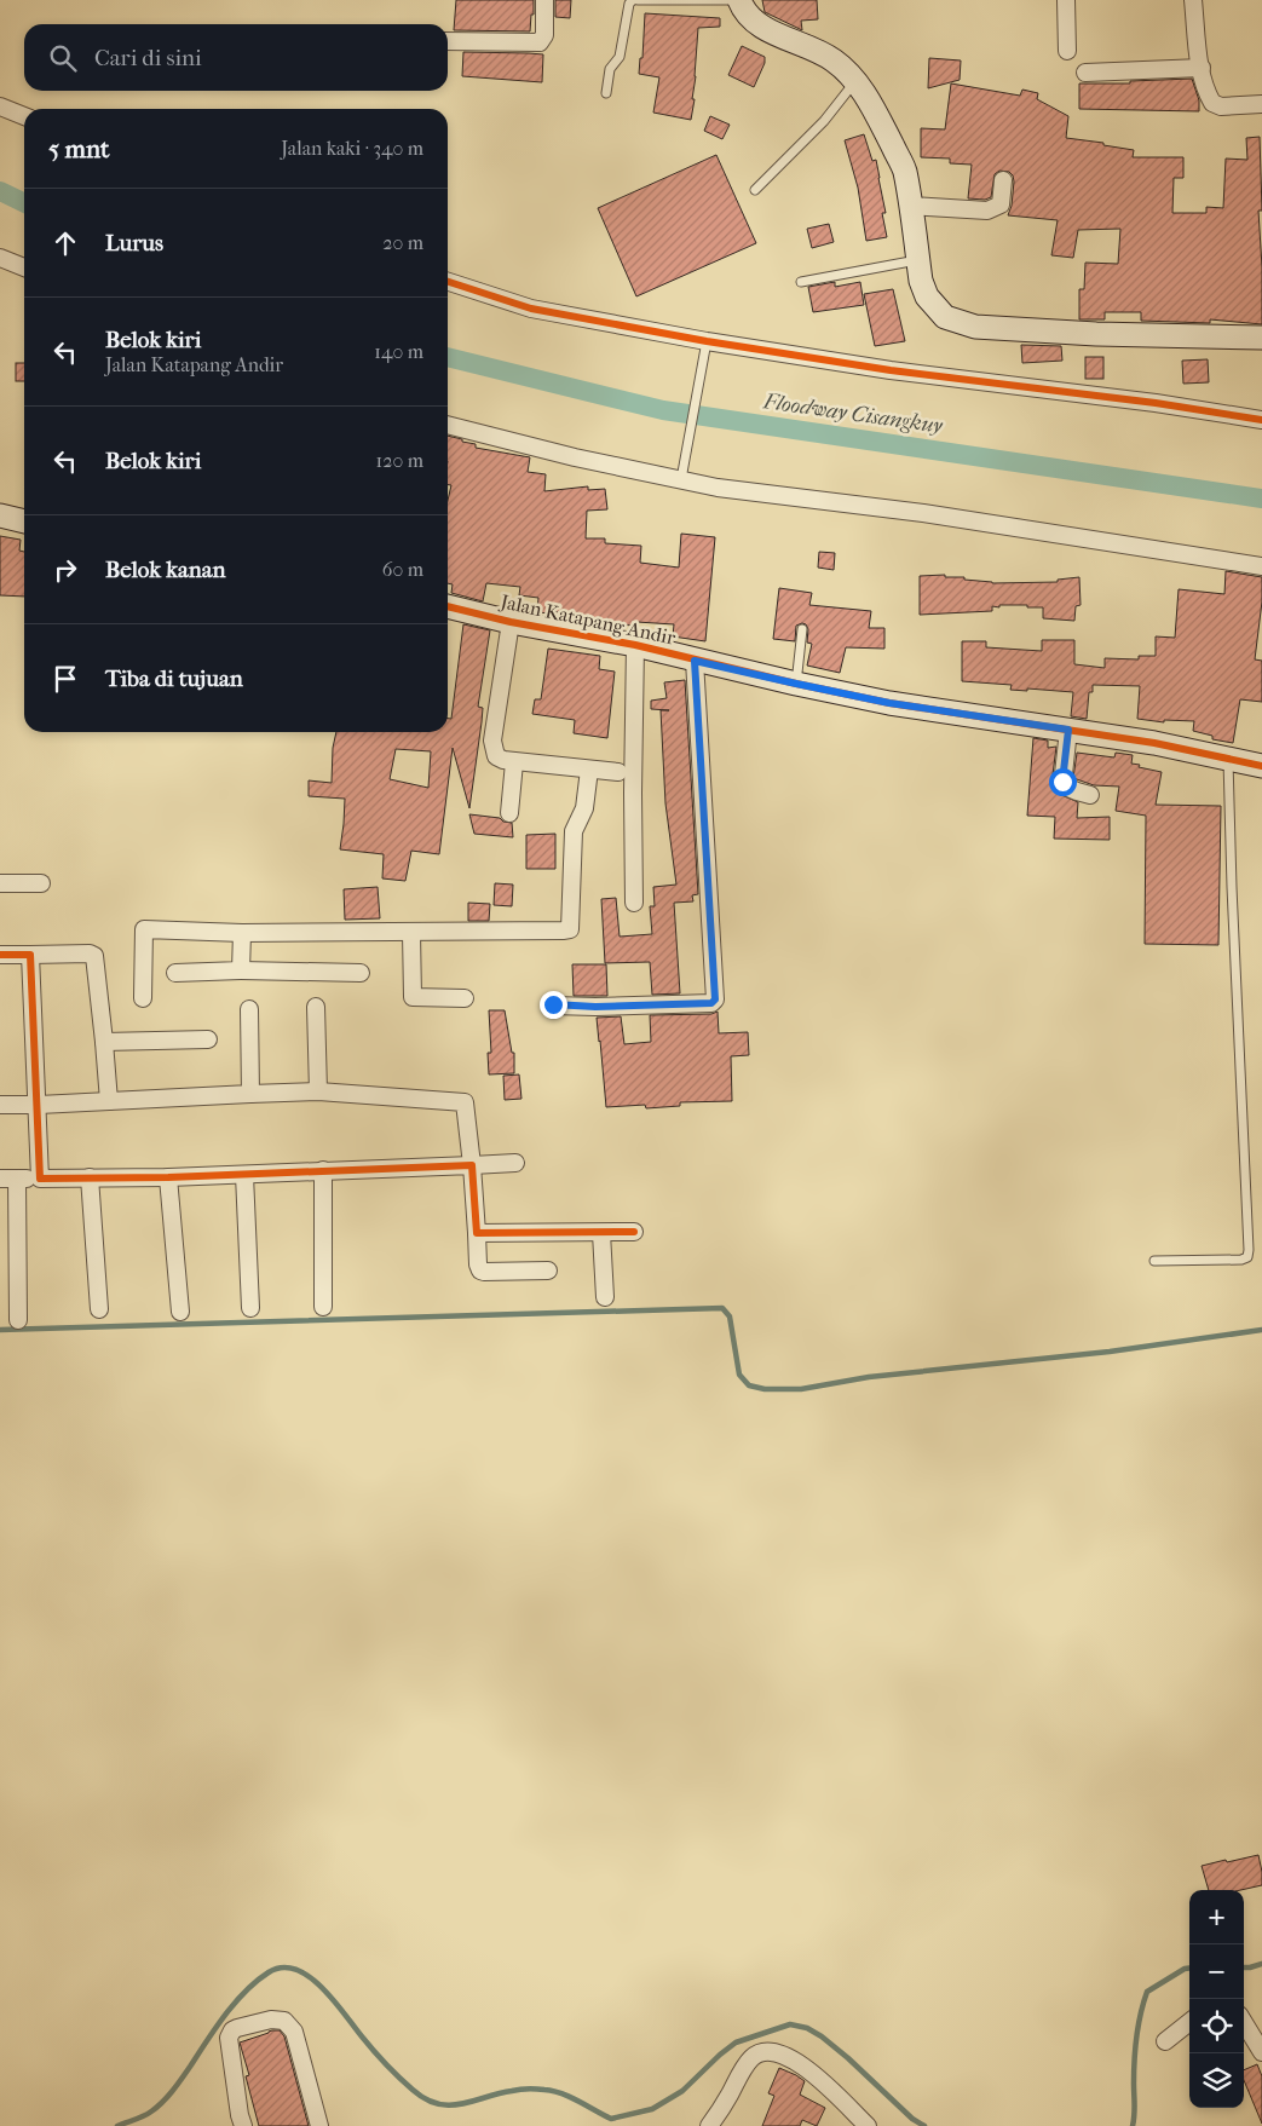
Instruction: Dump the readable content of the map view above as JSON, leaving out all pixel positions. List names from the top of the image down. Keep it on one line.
{"streets":{"street":["Jalan Katapang Andir"]},"water":["Floodway Cisangkuy"],"page":{"search":"Cari di sini","heading":["5 mnt","Jalan kaki · 340 m"],"list":[["Lurus","20 m"],["Belok kiri","Jalan Katapang Andir","140 m"],["Belok kiri","120 m"],["Belok kanan","60 m"],"Tiba di tujuan"],"map_buttons":["+","−"]}}
